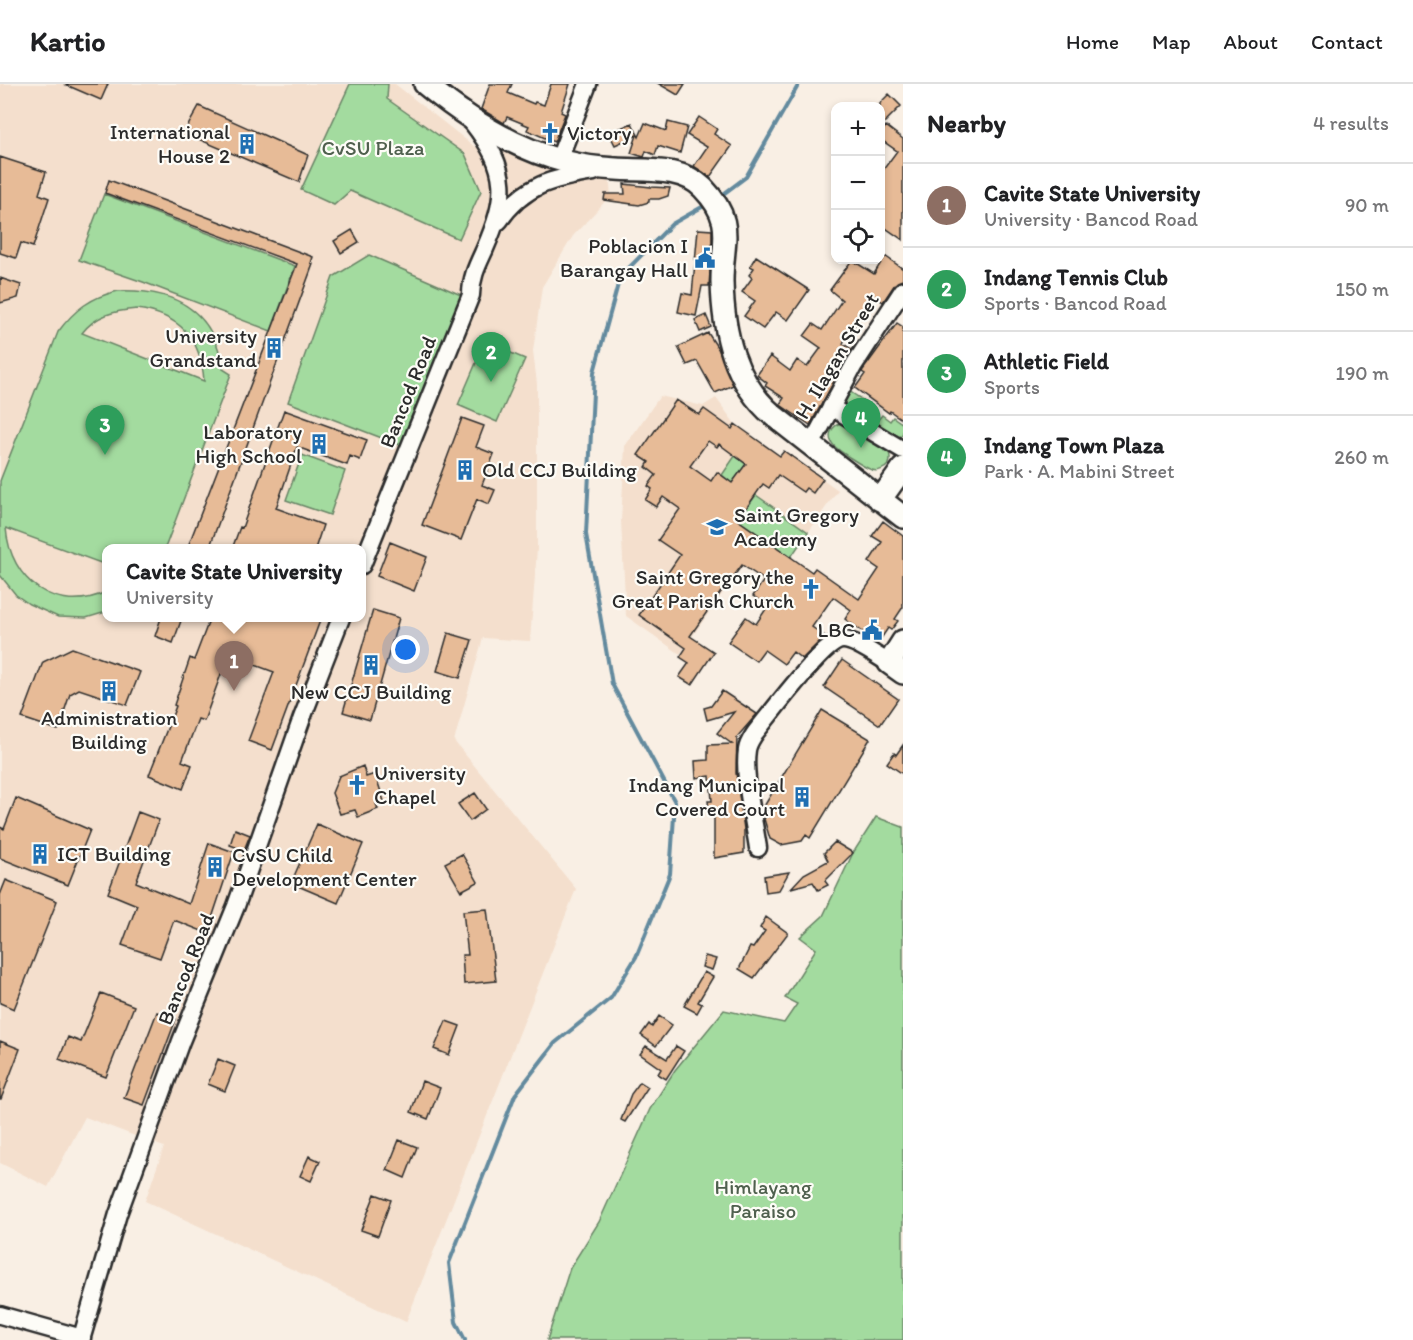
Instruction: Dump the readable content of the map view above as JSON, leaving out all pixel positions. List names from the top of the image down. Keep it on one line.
{"streets":{"street":["H. Ilagan Street","Bancod Road"]},"parks":["CvSU Plaza","Himlayang Paraiso"],"places":{"church":["Victory","Saint Gregory the Great Parish Church","University Chapel"],"building":["International House 2","University Grandstand","Laboratory High School","Old CCJ Building","New CCJ Building","Administration Building","Indang Municipal Covered Court","ICT Building","CvSU Child Development Center"],"public building":["Poblacion I Barangay Hall","LBC"],"school or university":["Saint Gregory Academy"]},"page":{"header":"Kartio","nav":["Home","Map","About","Contact"],"heading":["Nearby","4 results"],"map_buttons":["+","−"],"list":[{"mark":"1","name":"Cavite State University","note":"University · Bancod Road","value":"90 m"},{"mark":"2","name":"Indang Tennis Club","note":"Sports · Bancod Road","value":"150 m"},{"mark":"3","name":"Athletic Field","note":"Sports","value":"190 m"},{"mark":"4","name":"Indang Town Plaza","note":"Park · A. Mabini Street","value":"260 m"}],"pins":["2","4","3","1"],"popup":["Cavite State University","University"]}}
